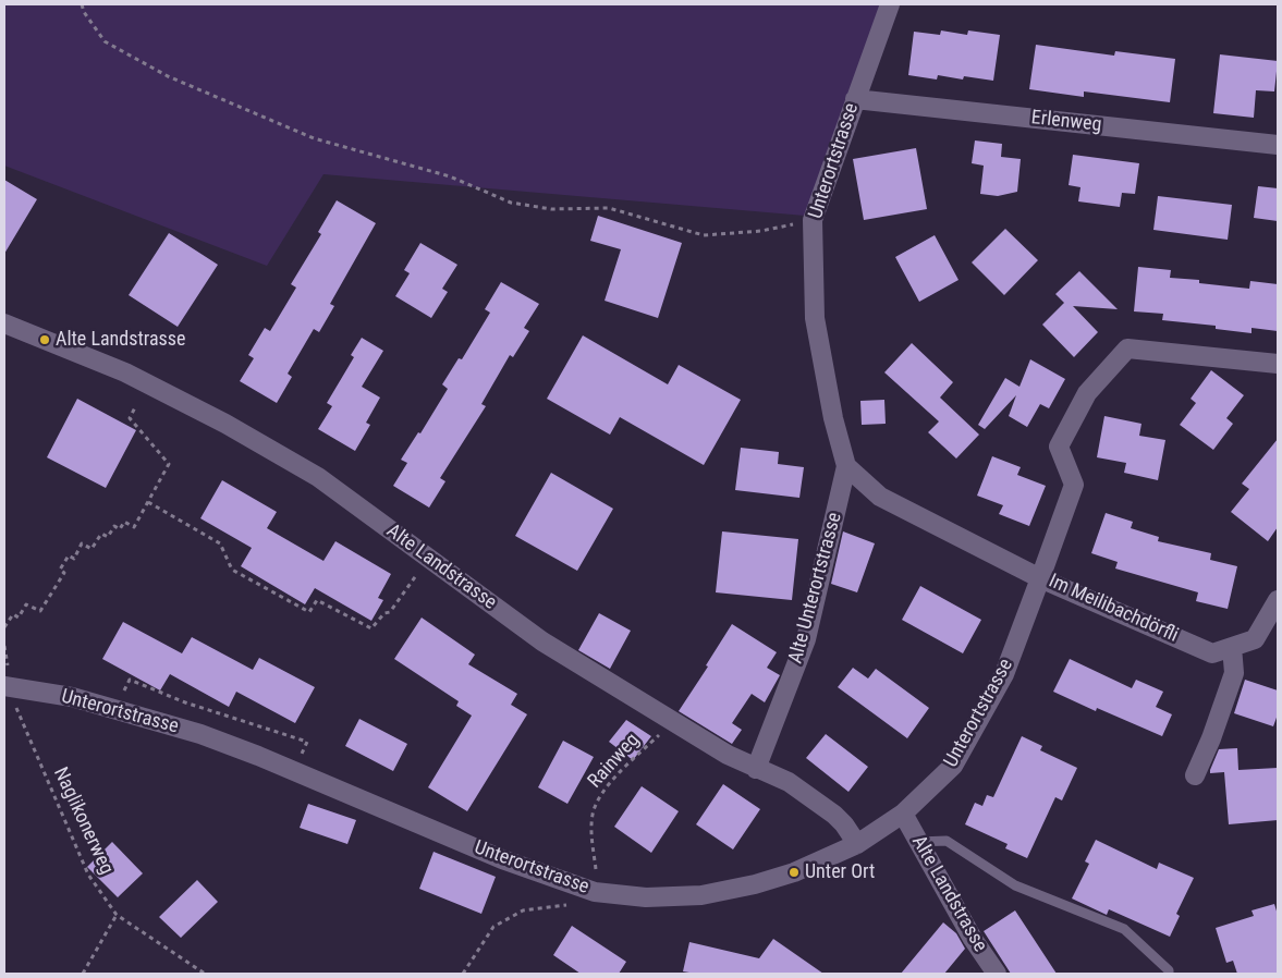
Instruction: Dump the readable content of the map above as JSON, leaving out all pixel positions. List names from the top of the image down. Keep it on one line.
{"streets":{"street":["Erlenweg","Unterortstrasse","Alte Landstrasse","Alte Unterortstrasse","Im Meilibachdörfli"],"path":["Rainweg","Naglikonerweg"]},"crossings":[["Erlenweg","Unterortstrasse"],["Unterortstrasse","Alte Landstrasse"],["Unterortstrasse","Alte Unterortstrasse"],["Unterortstrasse","Im Meilibachdörfli"],["Unterortstrasse","Naglikonerweg"],["Alte Landstrasse","Alte Unterortstrasse"],["Alte Landstrasse","Rainweg"]],"places":["Alte Landstrasse","Unter Ort"]}
